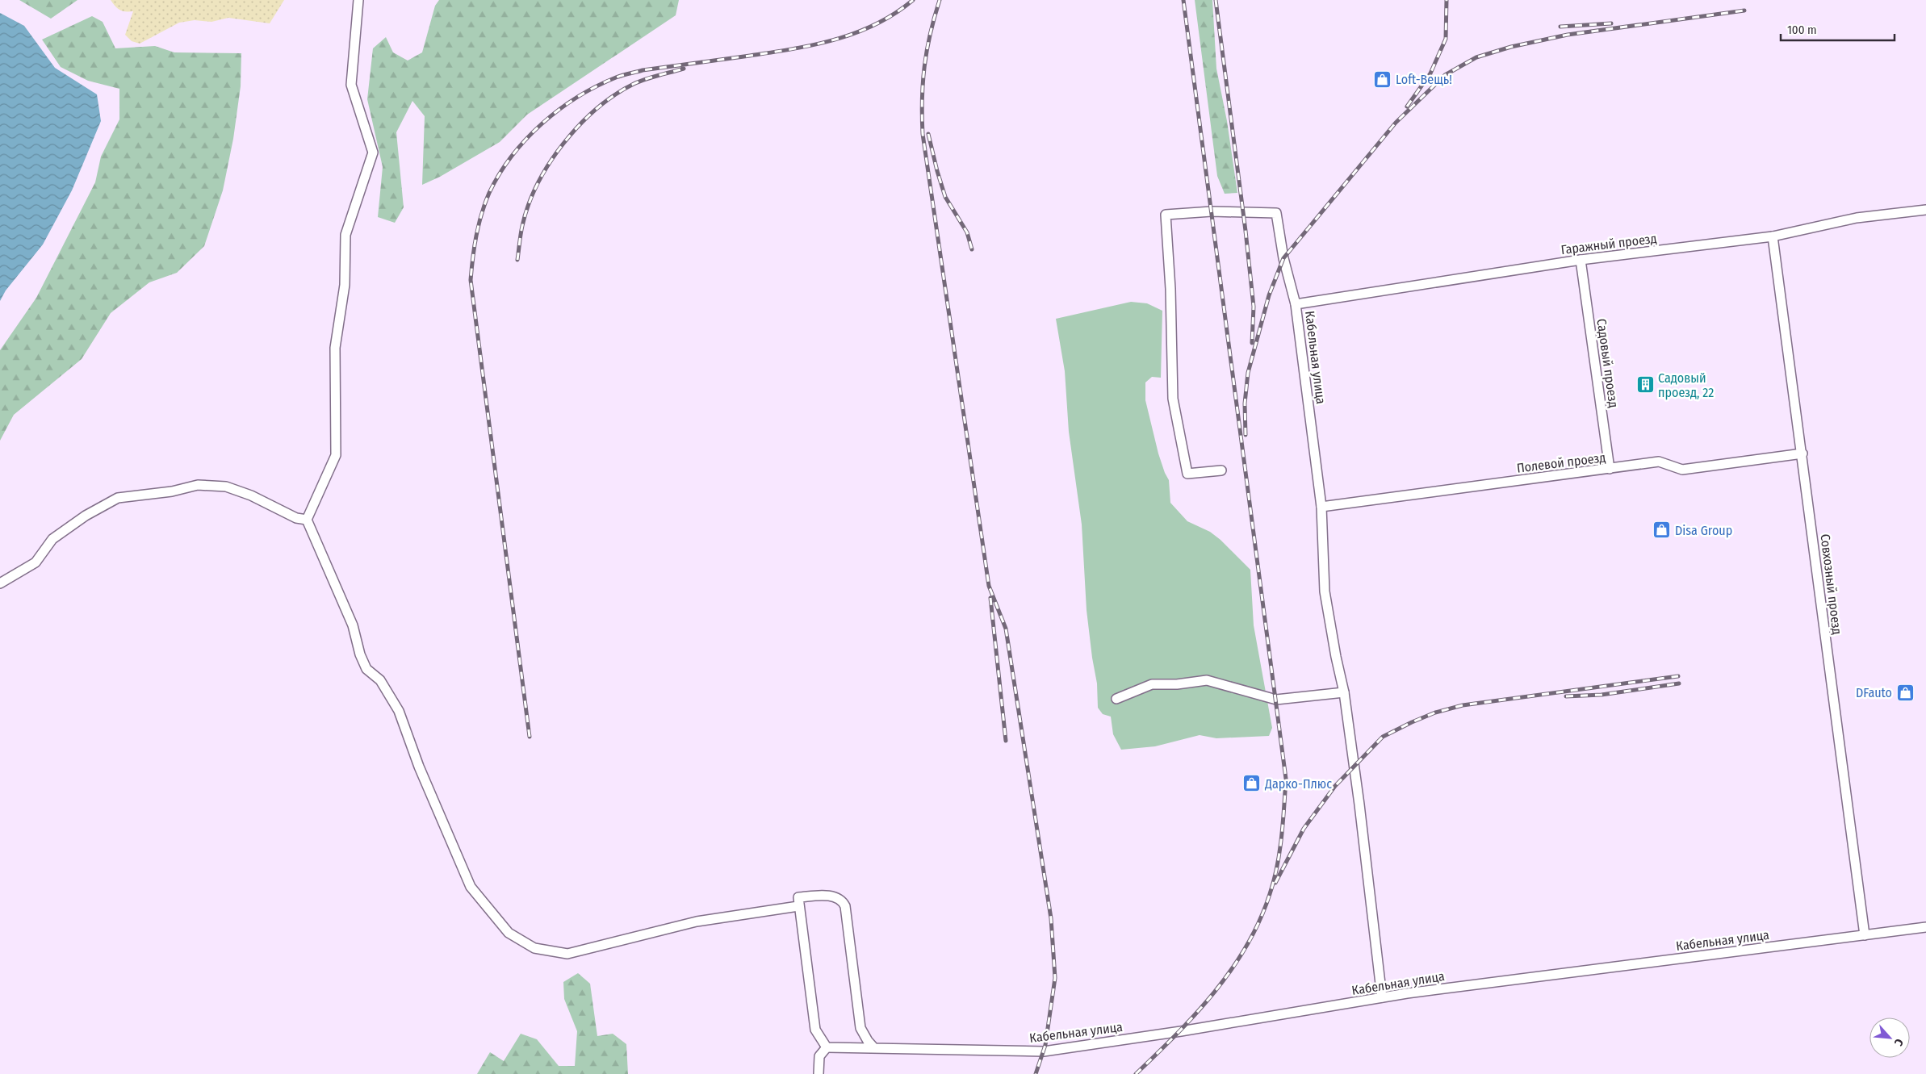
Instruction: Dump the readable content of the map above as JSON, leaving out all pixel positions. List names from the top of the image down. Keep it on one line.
{"streets":{"street":["Гаражный проезд","Кабельная улица","Садовый проезд","Полевой проезд","Совхозный проезд"]},"crossings":[["Гаражный проезд","Кабельная улица"],["Гаражный проезд","Садовый проезд"],["Гаражный проезд","Совхозный проезд"],["Кабельная улица","Полевой проезд"],["Кабельная улица","Совхозный проезд"],["Садовый проезд","Полевой проезд"],["Полевой проезд","Совхозный проезд"]],"places":{"shop":["Loft-Вещь!","Disa Group","DFauto","Дарко-Плюс"],"building":["Садовый проезд, 22"]},"scale_bar":"100 m","north":"bottom right"}
